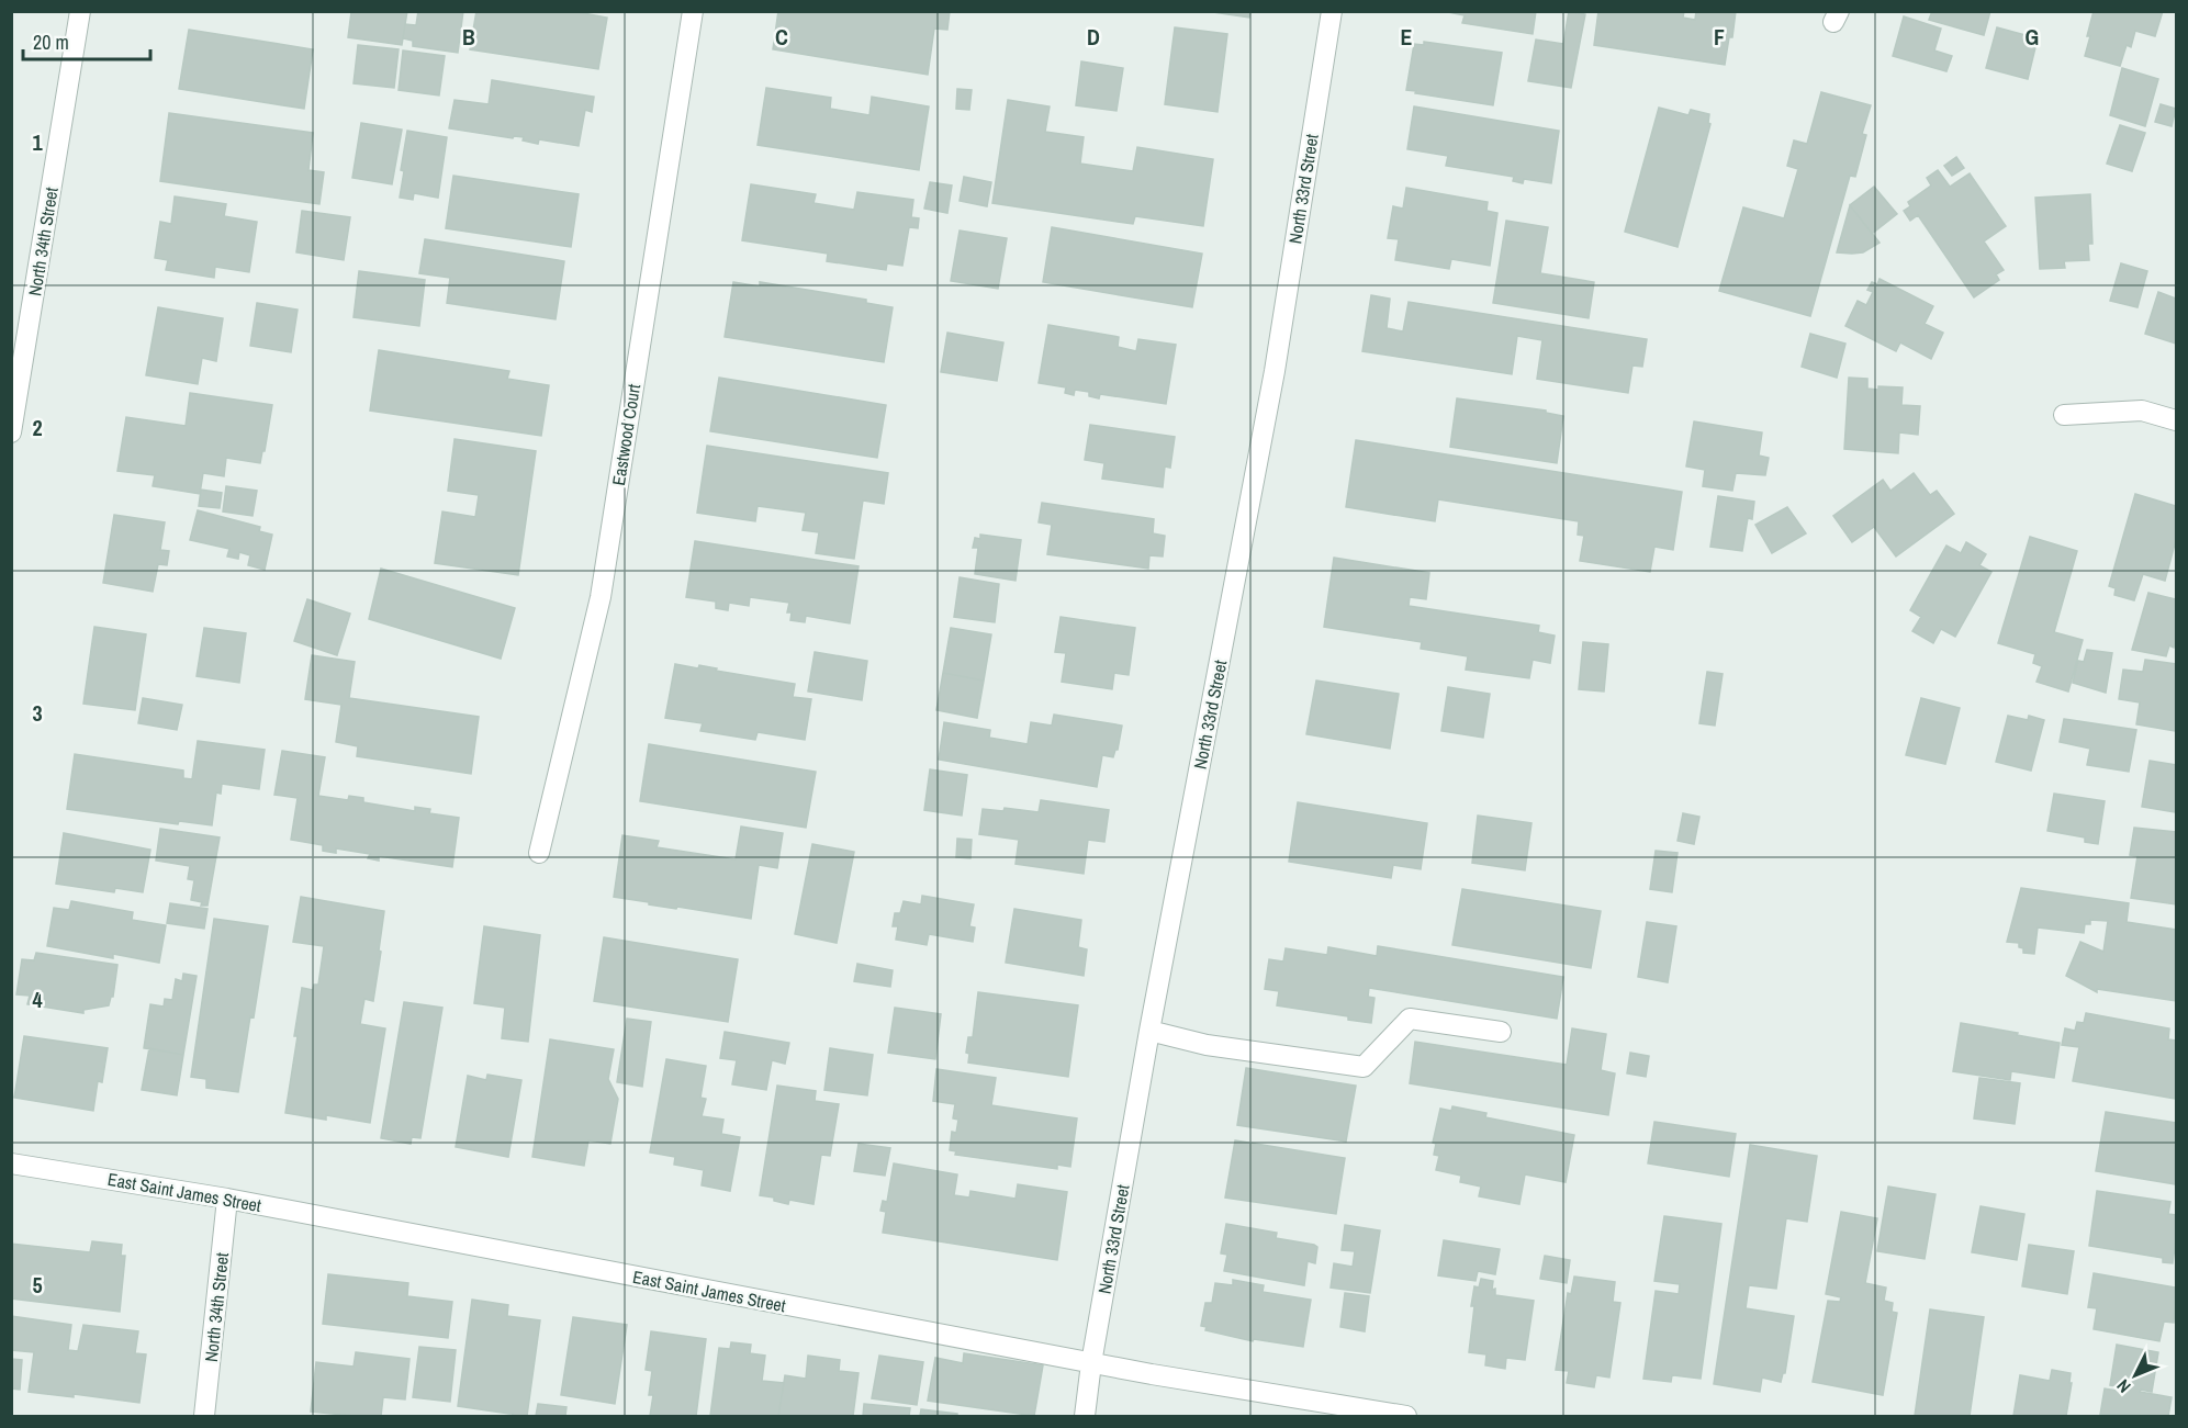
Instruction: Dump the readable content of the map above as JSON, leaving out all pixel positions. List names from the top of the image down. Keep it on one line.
{"streets":{"street":["North 33rd Street","North 34th Street","Eastwood Court","East Saint James Street"]},"crossings":[["North 33rd Street","East Saint James Street"],["North 34th Street","East Saint James Street"]],"scale_bar":"20 m","north":"bottom left","grid":{"columns":["B","C","D","E","F","G"],"rows":["1","2","3","4","5"]}}
